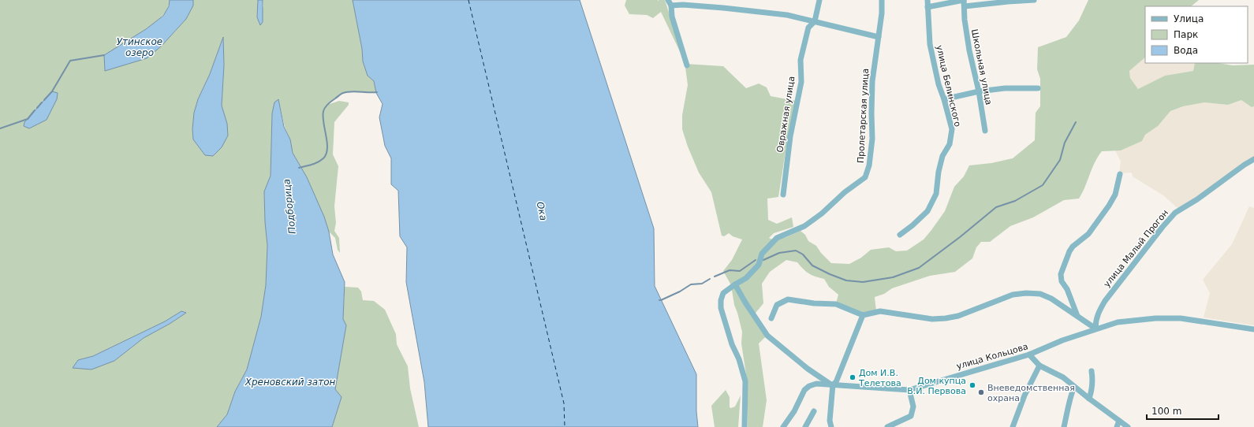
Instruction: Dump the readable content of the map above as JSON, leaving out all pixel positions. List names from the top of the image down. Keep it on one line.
{"streets":{"street":["Школьная улица","улица Белинского","Овражная улица","Пролетарская улица","улица Малый Прогон","улица Кольцова"]},"crossings":[["Школьная улица","улица Белинского"],["Пролетарская улица","улица Кольцова"],["улица Малый Прогон","улица Кольцова"]],"water":["Утинское озеро","Подборица","Ока","Хреновский затон"],"places":["Дом И.В. Телетова","Дом купца В.И. Первова","Вневедомственная охрана"],"legend":["Улица","Парк","Вода"],"scale_bar":"100 m"}
